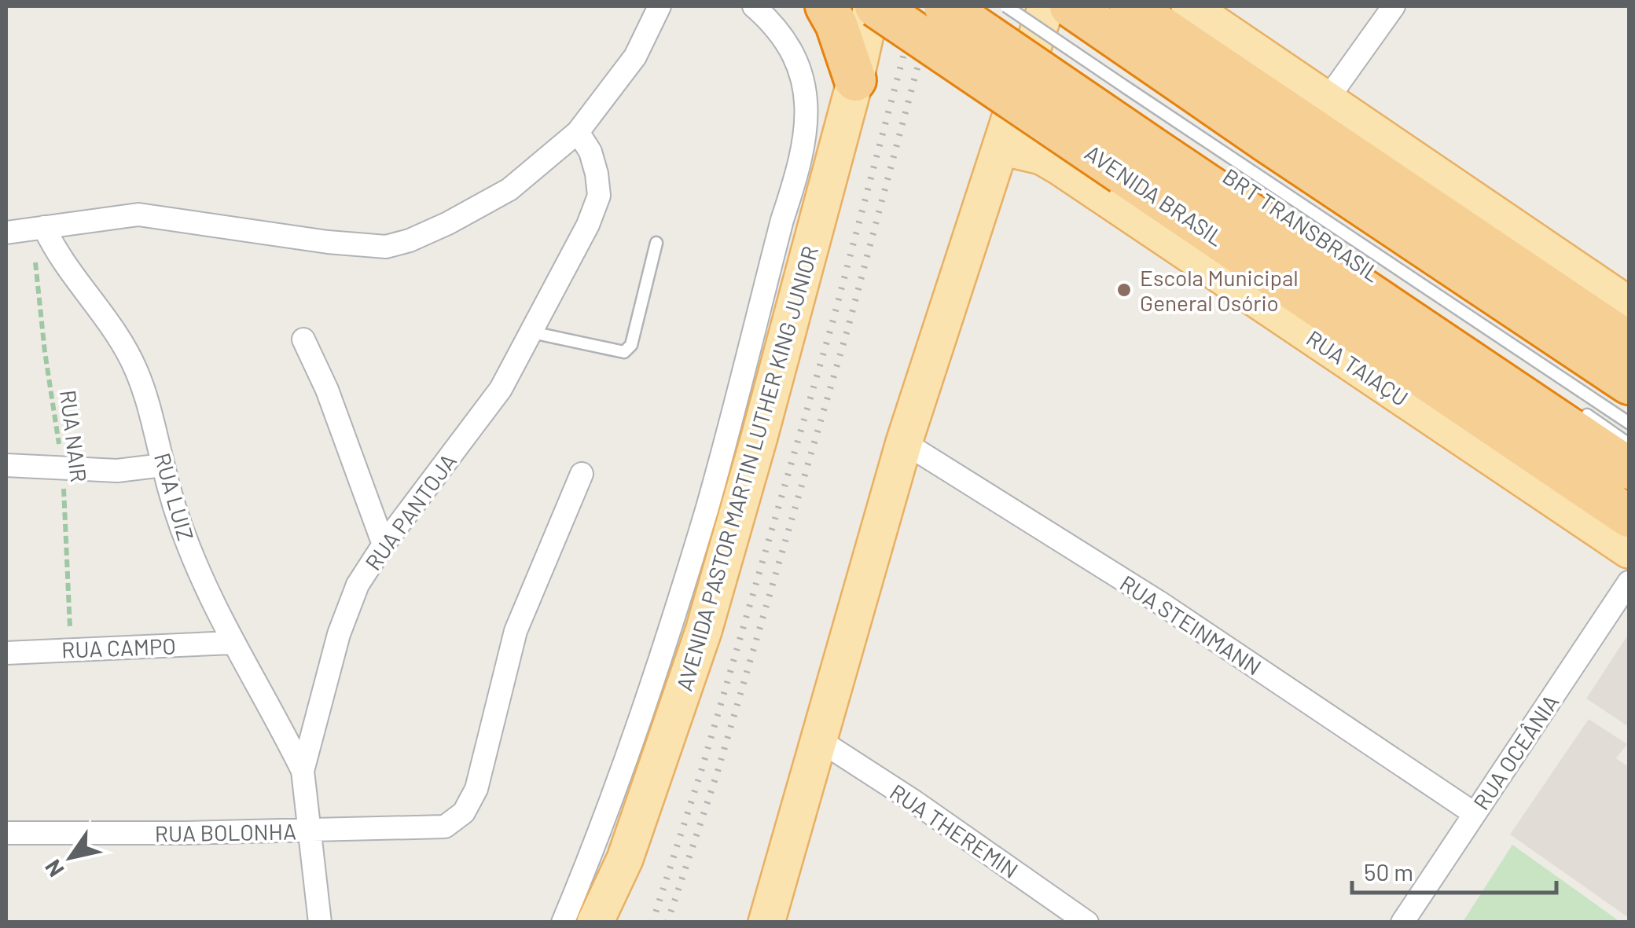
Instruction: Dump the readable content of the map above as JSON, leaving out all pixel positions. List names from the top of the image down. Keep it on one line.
{"streets":{"highway":["AVENIDA BRASIL"],"main road":["RUA TAIAÇU","AVENIDA PASTOR MARTIN LUTHER KING JUNIOR"],"street":["RUA LUIZ","RUA PANTOJA","RUA STEINMANN","RUA CAMPO","RUA OCEÂNIA","RUA THEREMIN","RUA BOLONHA"],"lane":["BRT TRANSBRASIL"],"path":["RUA NAIR"]},"crossings":[["AVENIDA BRASIL","AVENIDA PASTOR MARTIN LUTHER KING JUNIOR"],["RUA NAIR","RUA LUIZ"],["RUA NAIR","RUA CAMPO"],["RUA LUIZ","RUA PANTOJA"],["RUA LUIZ","RUA CAMPO"],["RUA PANTOJA","RUA BOLONHA"],["RUA STEINMANN","RUA OCEÂNIA"]],"places":["Escola Municipal General Osório"],"scale_bar":"50 m","north":"bottom left"}
